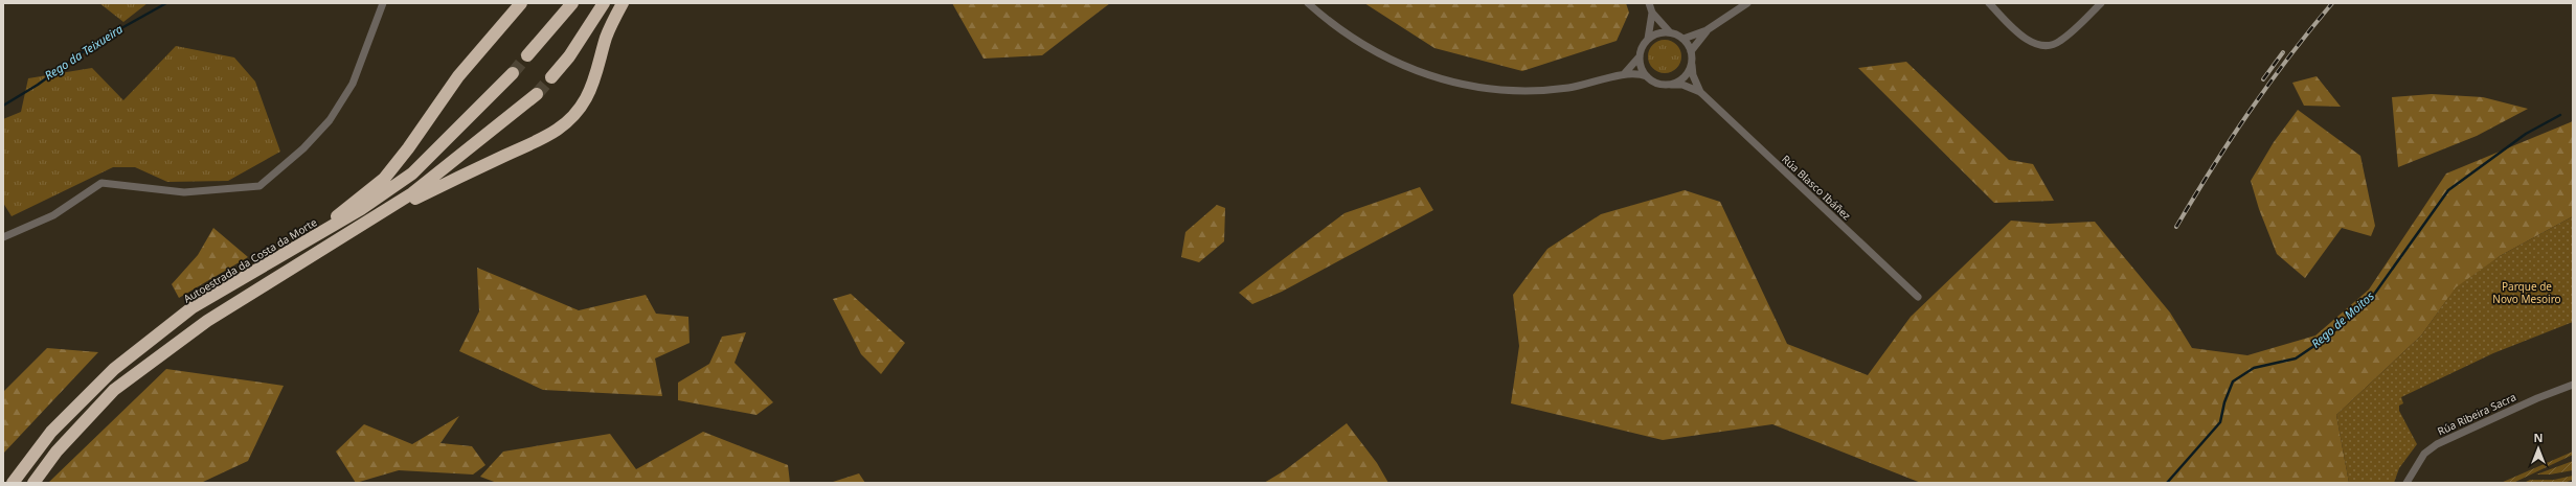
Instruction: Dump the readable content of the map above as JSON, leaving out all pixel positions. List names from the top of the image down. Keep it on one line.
{"streets":{"highway":["Autoestrada da Costa da Morte"],"street":["Rúa Blasco Ibáñez","Rúa Ribeira Sacra"]},"water":["Rego da Teixueira","Rego de Moitos"],"parks":["Parque de Novo Mesoiro"],"north":"top"}
